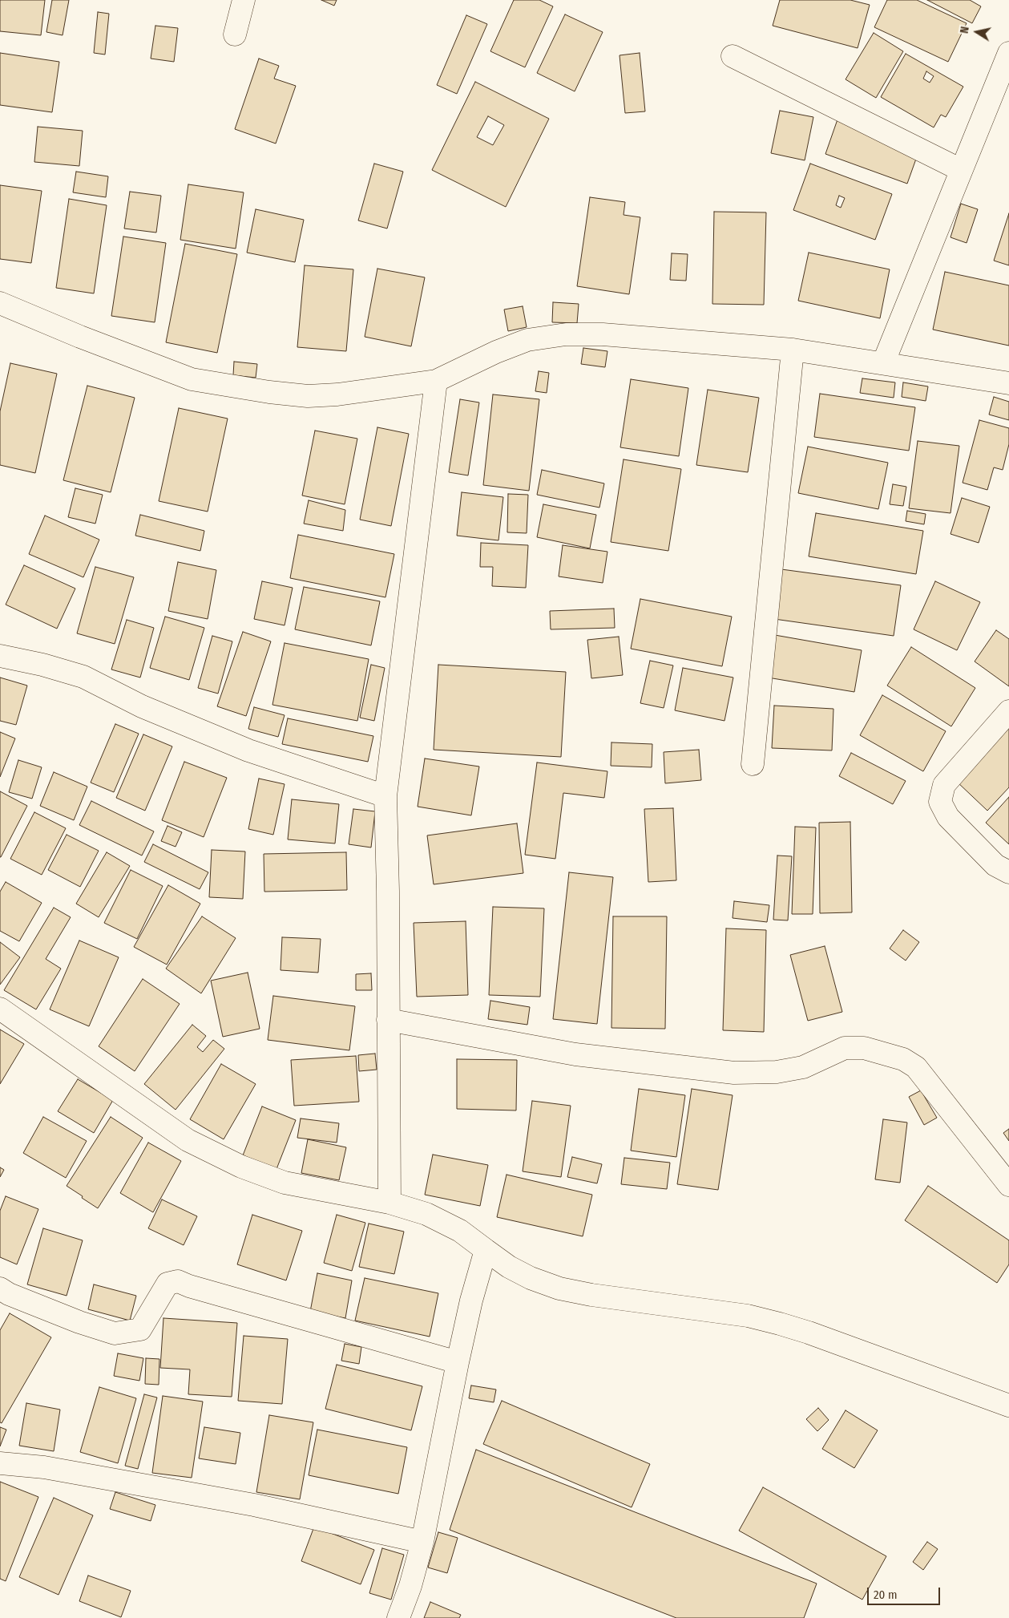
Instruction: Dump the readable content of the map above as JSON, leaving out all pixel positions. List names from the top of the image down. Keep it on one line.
{"scale_bar":"20 m","north":"left"}
